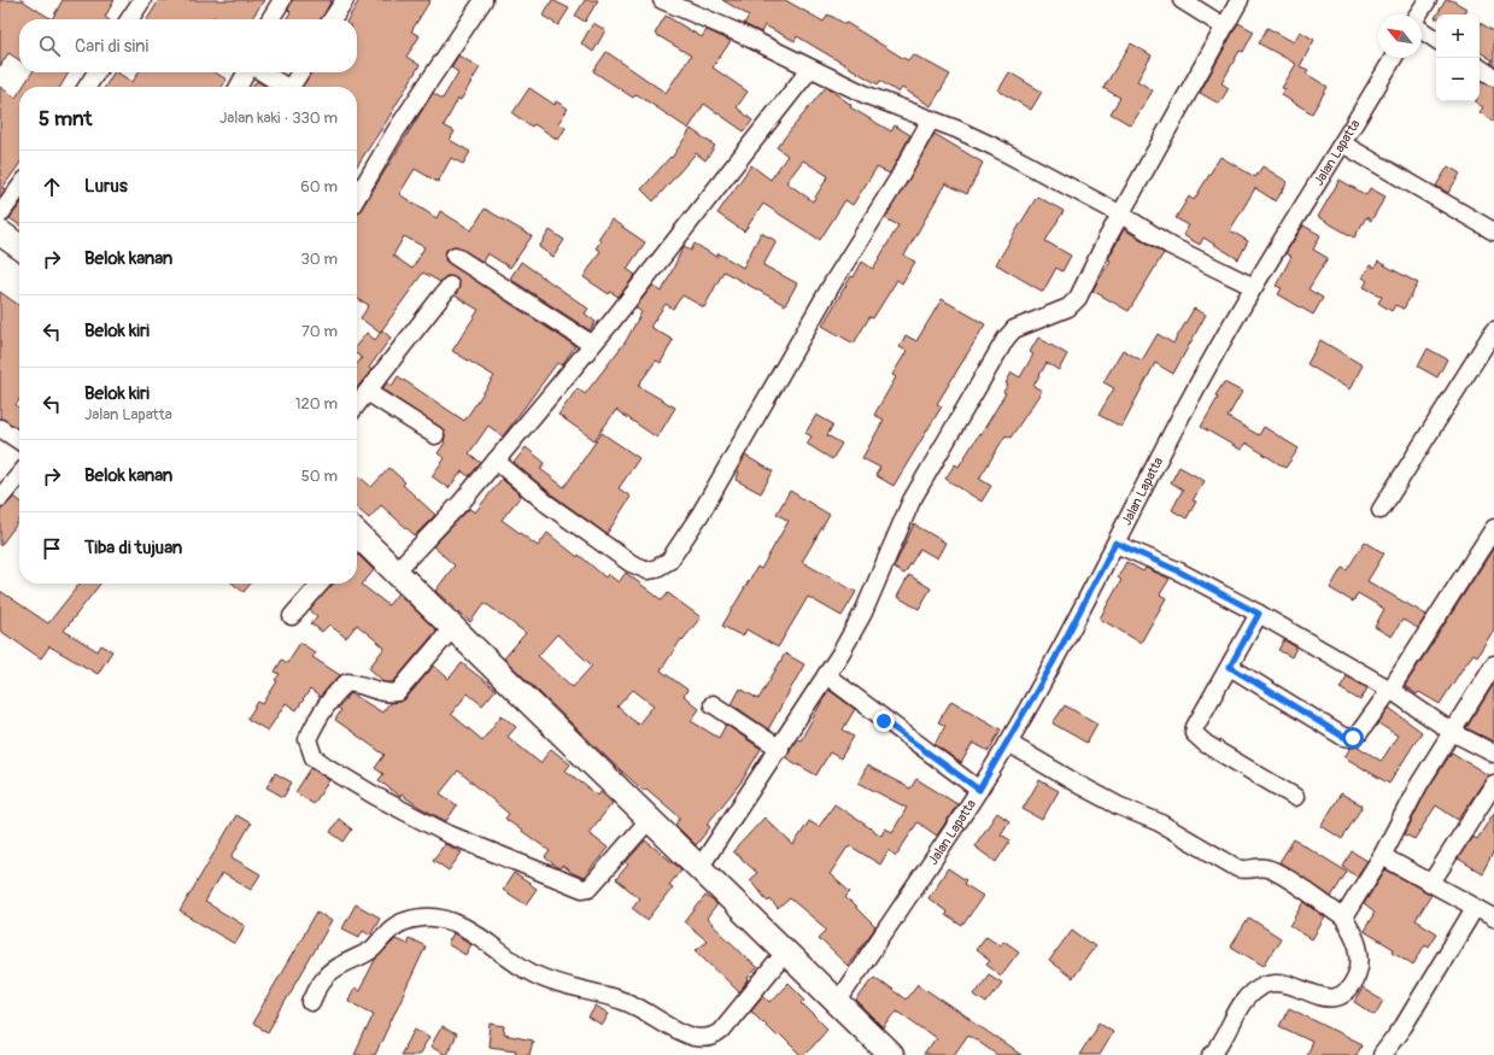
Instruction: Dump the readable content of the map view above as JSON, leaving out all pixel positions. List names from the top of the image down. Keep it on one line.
{"streets":{"street":["Jalan Lapatta"]},"north":"top left","page":{"map_buttons":["+","−"],"search":"Cari di sini","heading":["5 mnt","Jalan kaki · 330 m"],"list":[["Lurus","60 m"],["Belok kanan","30 m"],["Belok kiri","70 m"],["Belok kiri","Jalan Lapatta","120 m"],["Belok kanan","50 m"],"Tiba di tujuan"]}}
